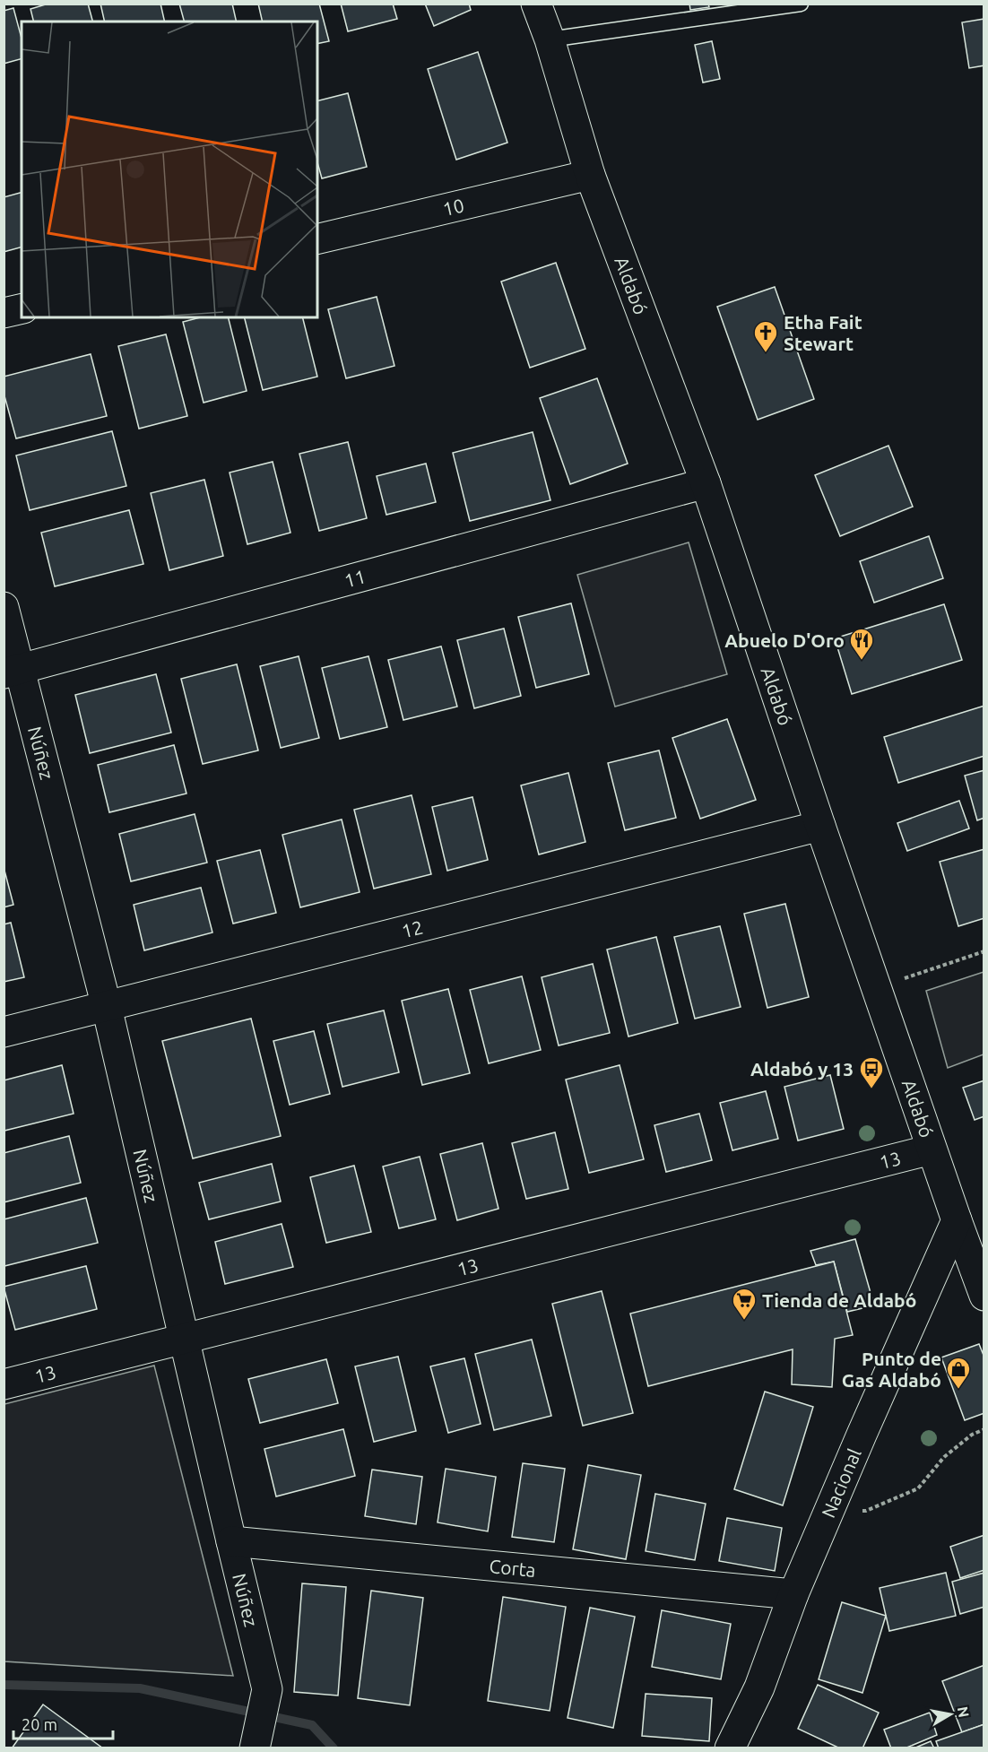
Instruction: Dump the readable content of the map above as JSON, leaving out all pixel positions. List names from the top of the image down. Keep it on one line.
{"streets":{"street":["10","Aldabó","11","Núñez","12","13","Nacional","Corta"]},"crossings":[["10","Aldabó"],["Aldabó","11"],["Aldabó","12"],["Aldabó","13"],["Aldabó","Nacional"],["11","Núñez"],["Núñez","12"],["Núñez","13"],["Núñez","Corta"],["Nacional","Corta"]],"places":{"church":["Etha Fait Stewart"],"restaurant":["Abuelo D'Oro"],"bus stop":["Aldabó y 13"],"supermarket":["Tienda de Aldabó"],"shop":["Punto de Gas Aldabó"]},"scale_bar":"20 m","north":"right"}
